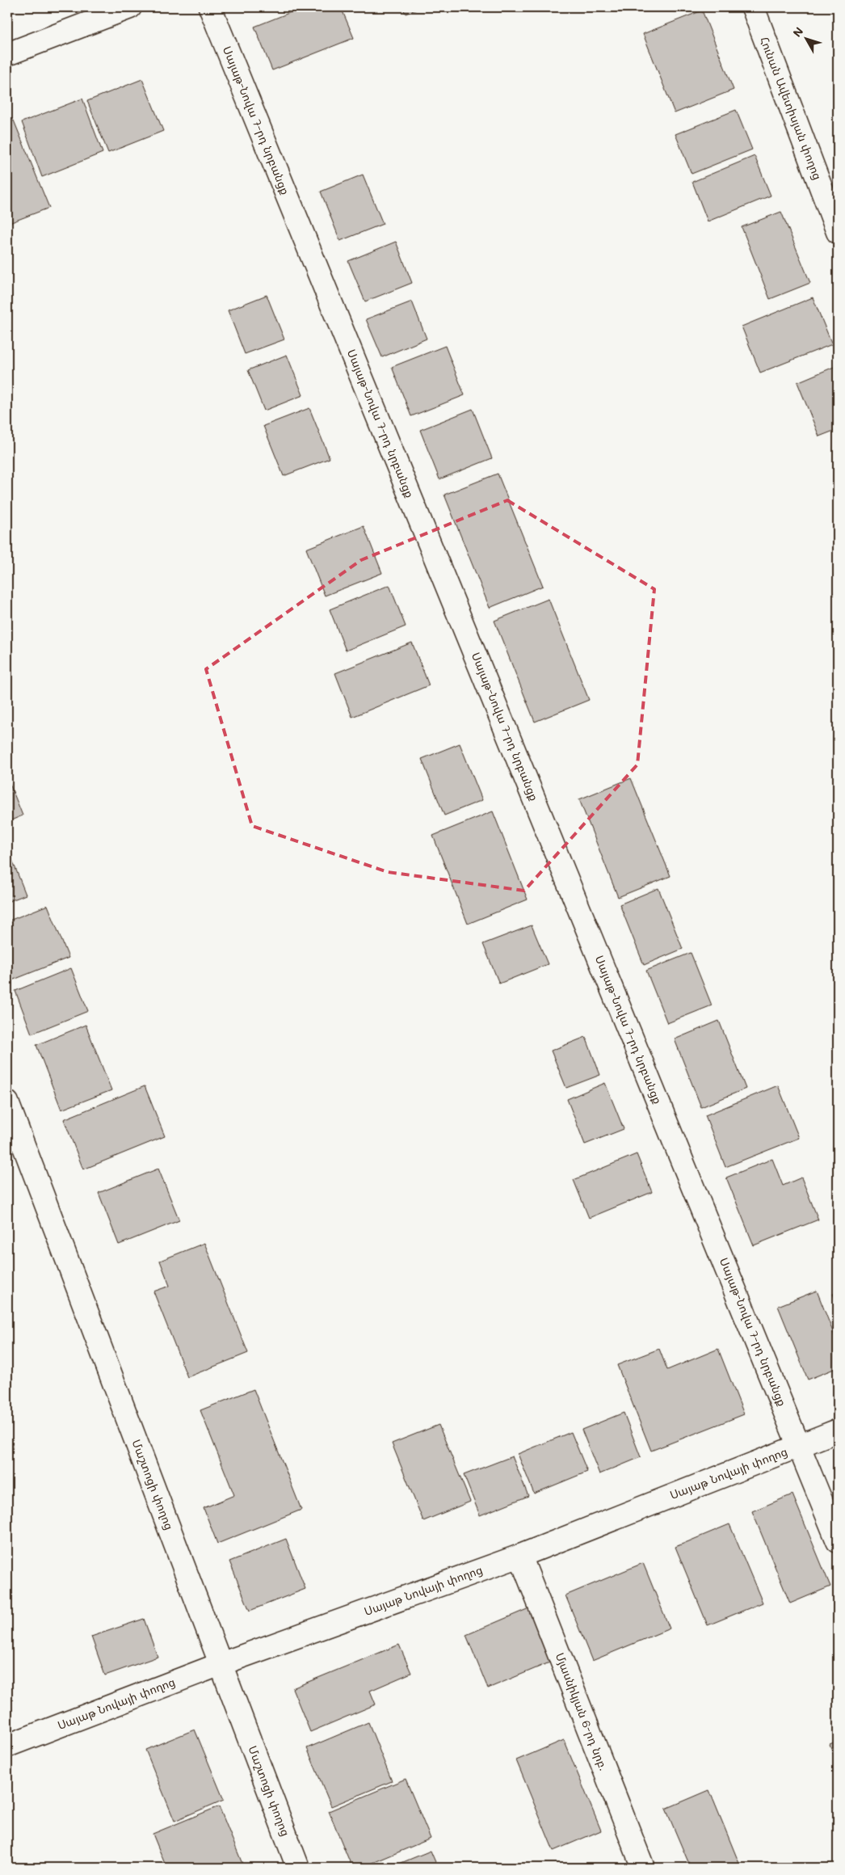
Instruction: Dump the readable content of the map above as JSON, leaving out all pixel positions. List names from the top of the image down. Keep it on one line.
{"streets":{"street":["Հունան Ավետիսյան փողոց","Սայաթ-Նովա 7-րդ նրբանցք","Սայաթ Նովայի փողոց","Մաշտոցի փողոց","Մյասնիկյան 6-րդ նրբ."]},"crossings":[["Սայաթ-Նովա 7-րդ նրբանցք","Սայաթ Նովայի փողոց"],["Սայաթ Նովայի փողոց","Մաշտոցի փողոց"],["Սայաթ Նովայի փողոց","Մյասնիկյան 6-րդ նրբ."]],"north":"top left"}
